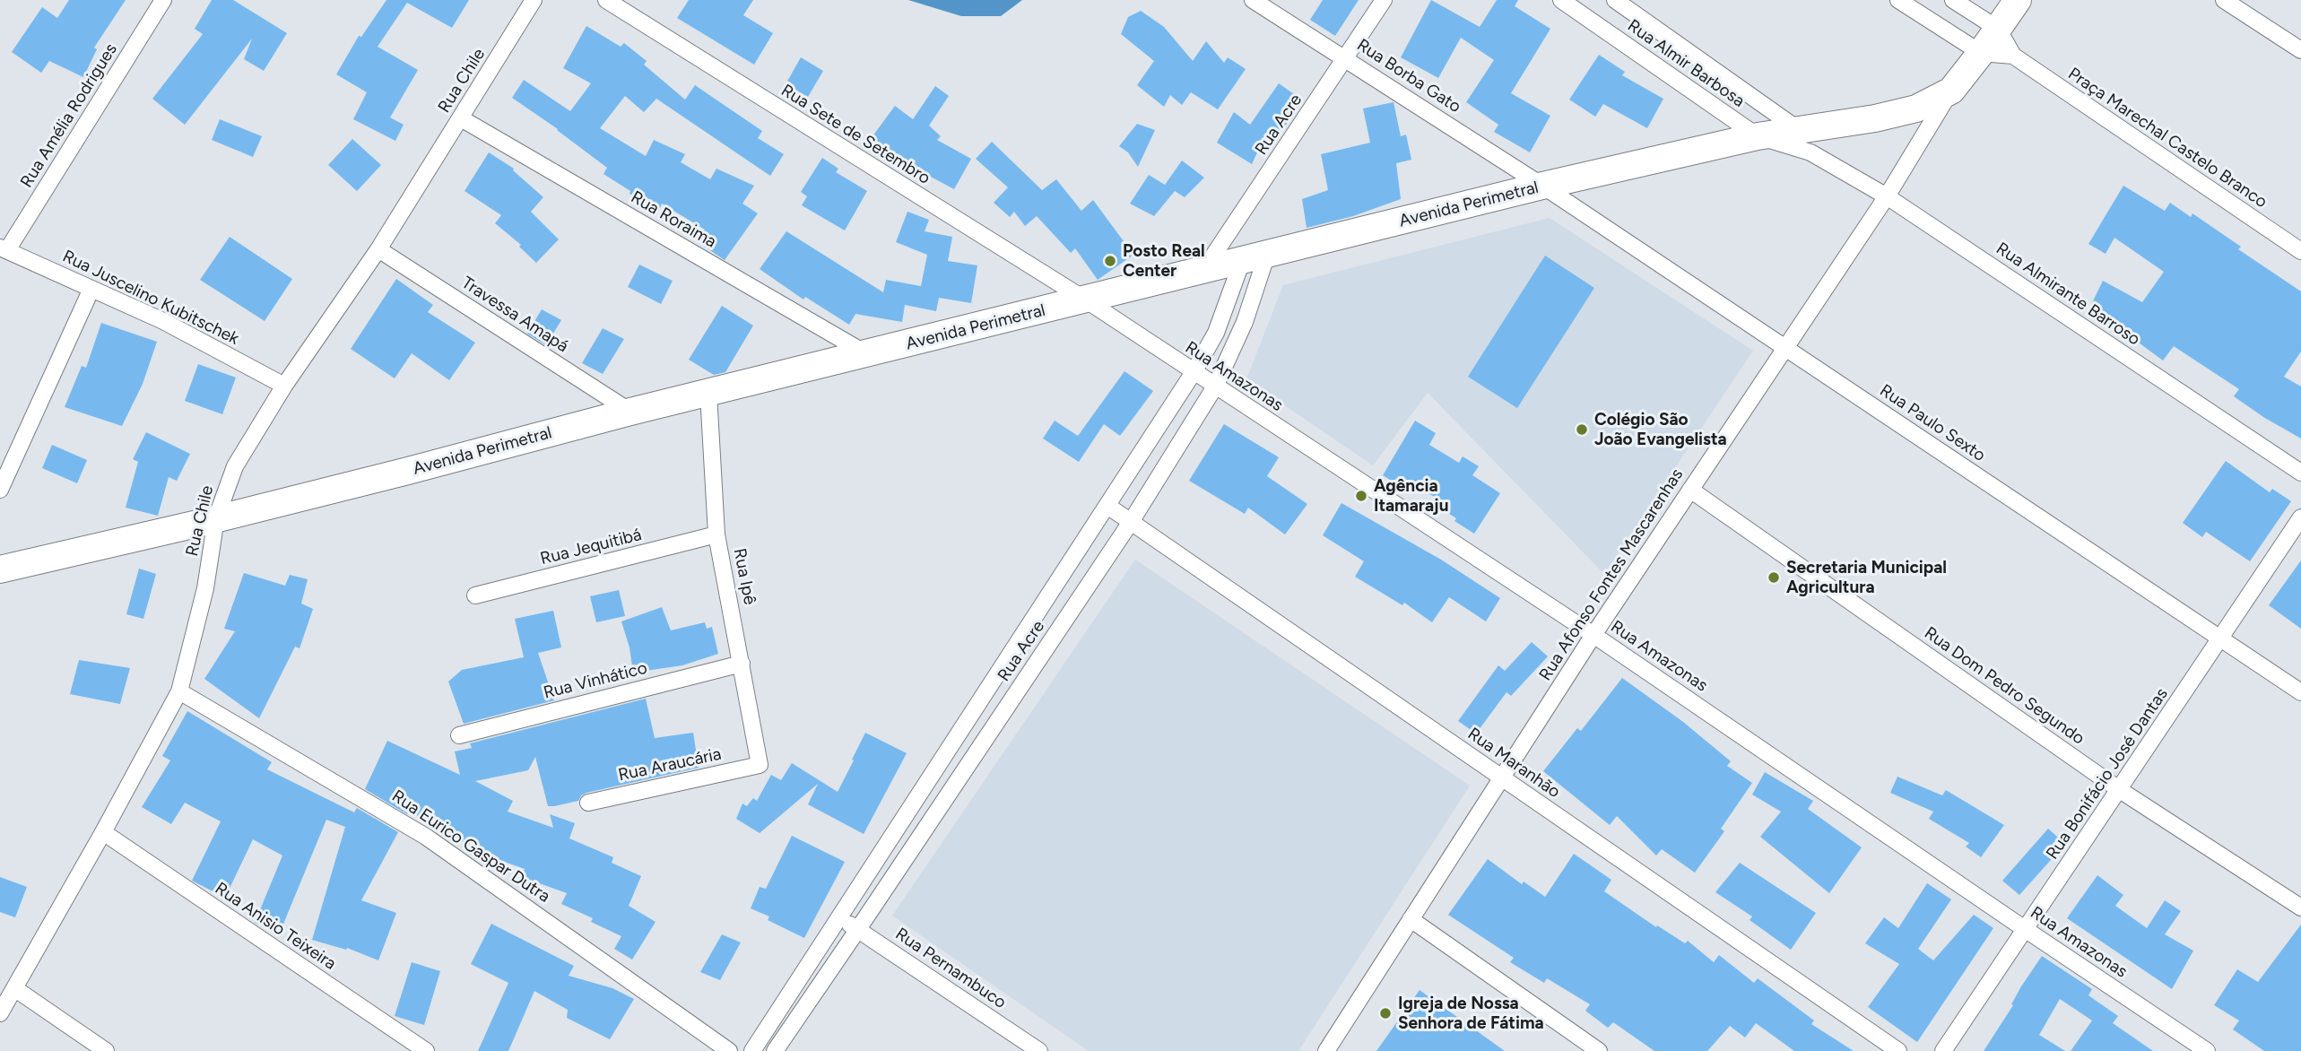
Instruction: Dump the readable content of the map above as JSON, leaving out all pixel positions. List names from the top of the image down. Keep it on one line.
{"streets":{"main road":["Avenida Perimetral"],"street":["Rua Almir Barbosa","Rua Borba Gato","Rua Chile","Rua Amélia Rodrigues","Rua Acre","Rua Sete de Setembro","Praça Marechal Castelo Branco","Rua Roraima","Rua Almirante Barroso","Rua Juscelino Kubitschek","Travessa Amapá","Rua Amazonas","Rua Paulo Sexto","Rua Jequitibá","Rua Afonso Fontes Mascarenhas","Rua Ipê","Rua Vinhático","Rua Dom Pedro Segundo","Rua Maranhão","Rua Araucária","Rua Bonifácio José Dantas","Rua Eurico Gaspar Dutra","Rua Anisio Teixeira","Rua Pernambuco"]},"crossings":[["Rua Almir Barbosa","Avenida Perimetral"],["Rua Almir Barbosa","Rua Almirante Barroso"],["Rua Borba Gato","Rua Acre"],["Rua Borba Gato","Avenida Perimetral"],["Rua Borba Gato","Rua Paulo Sexto"],["Rua Chile","Avenida Perimetral"],["Rua Chile","Rua Roraima"],["Rua Chile","Rua Juscelino Kubitschek"],["Rua Chile","Travessa Amapá"],["Rua Chile","Rua Eurico Gaspar Dutra"],["Rua Chile","Rua Anisio Teixeira"],["Rua Amélia Rodrigues","Rua Juscelino Kubitschek"],["Rua Acre","Avenida Perimetral"],["Rua Acre","Rua Amazonas"],["Rua Acre","Rua Maranhão"],["Rua Acre","Rua Pernambuco"],["Rua Sete de Setembro","Avenida Perimetral"],["Rua Sete de Setembro","Rua Amazonas"],["Avenida Perimetral","Rua Roraima"],["Avenida Perimetral","Rua Almirante Barroso"],["Avenida Perimetral","Travessa Amapá"],["Avenida Perimetral","Rua Amazonas"],["Avenida Perimetral","Rua Paulo Sexto"],["Avenida Perimetral","Rua Afonso Fontes Mascarenhas"],["Avenida Perimetral","Rua Ipê"],["Rua Almirante Barroso","Rua Afonso Fontes Mascarenhas"],["Rua Amazonas","Rua Afonso Fontes Mascarenhas"],["Rua Amazonas","Rua Bonifácio José Dantas"],["Rua Paulo Sexto","Rua Afonso Fontes Mascarenhas"],["Rua Paulo Sexto","Rua Bonifácio José Dantas"],["Rua Jequitibá","Rua Ipê"],["Rua Afonso Fontes Mascarenhas","Rua Dom Pedro Segundo"],["Rua Afonso Fontes Mascarenhas","Rua Maranhão"],["Rua Ipê","Rua Vinhático"],["Rua Ipê","Rua Araucária"],["Rua Dom Pedro Segundo","Rua Bonifácio José Dantas"]],"places":["Posto Real Center","Colégio São João Evangelista","Agência Itamaraju","Secretaria Municipal Agricultura","Igreja de Nossa Senhora de Fátima"]}
